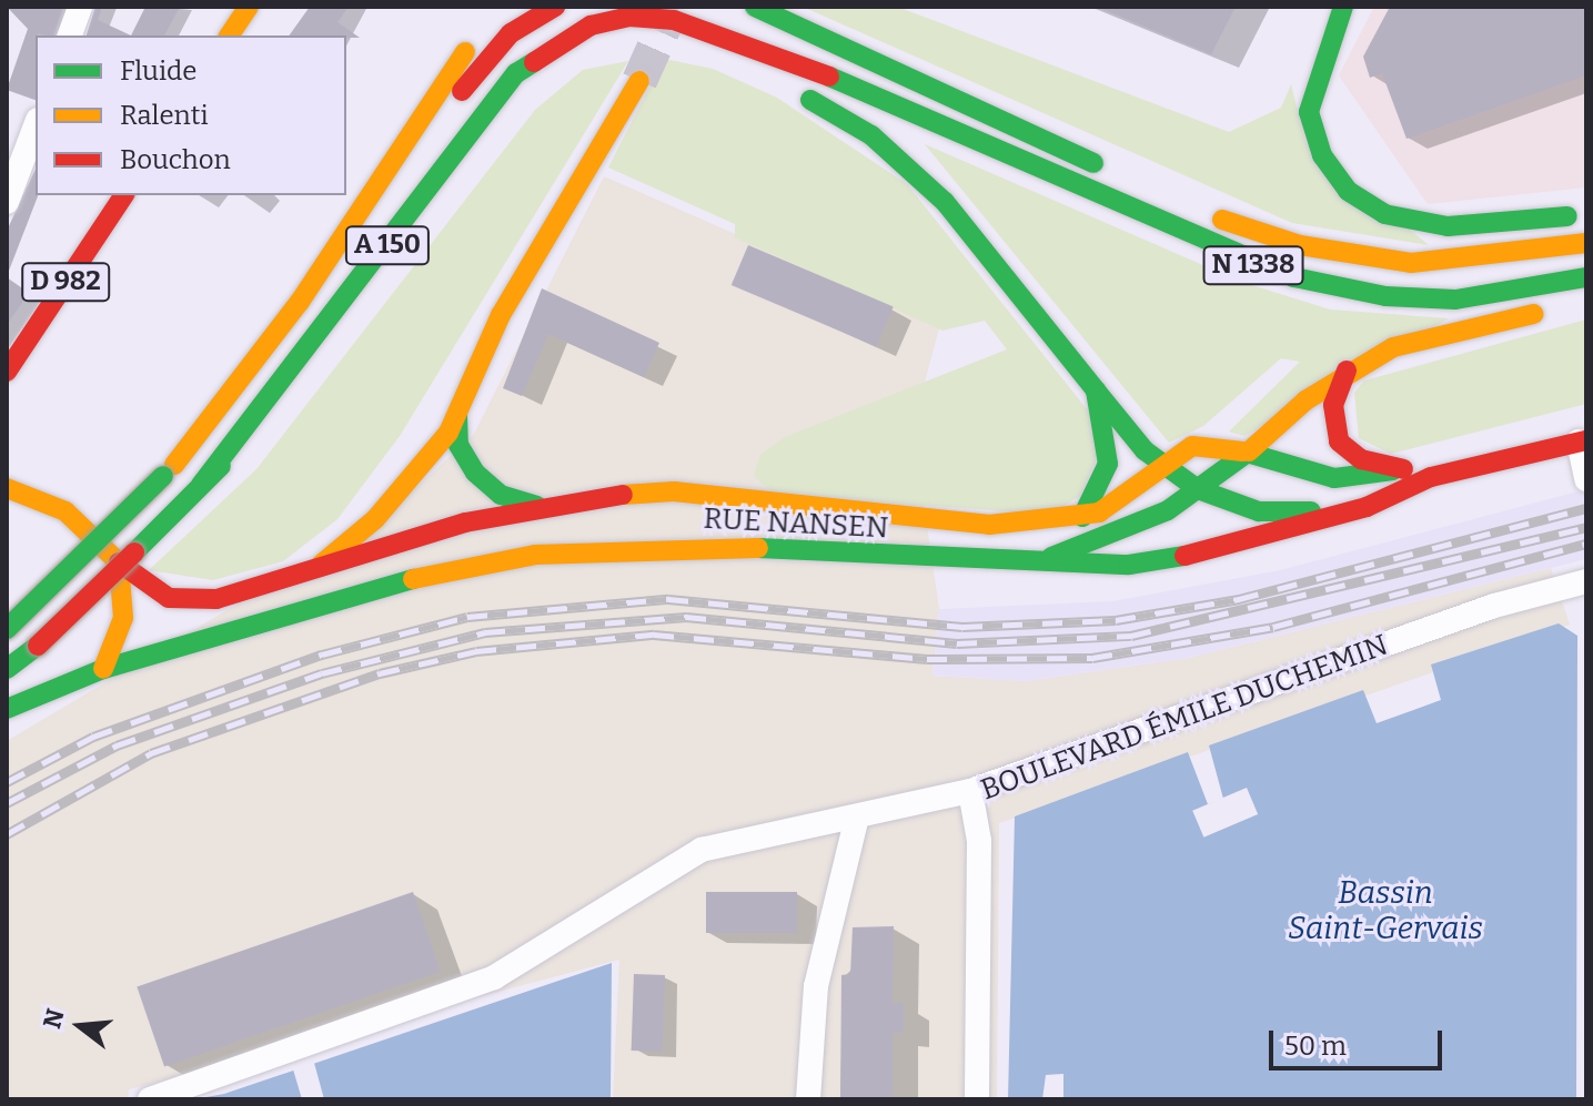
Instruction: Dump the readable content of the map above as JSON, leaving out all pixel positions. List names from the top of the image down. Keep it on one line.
{"streets":{"main road":["A 150","N 1338","D 982","RUE NANSEN"],"street":["BOULEVARD ÉMILE DUCHEMIN"]},"crossings":[["A 150","N 1338"],["A 150","RUE NANSEN"]],"water":["Bassin Saint-Gervais"],"legend":["Fluide","Ralenti","Bouchon"],"scale_bar":"50 m","north":"left"}
